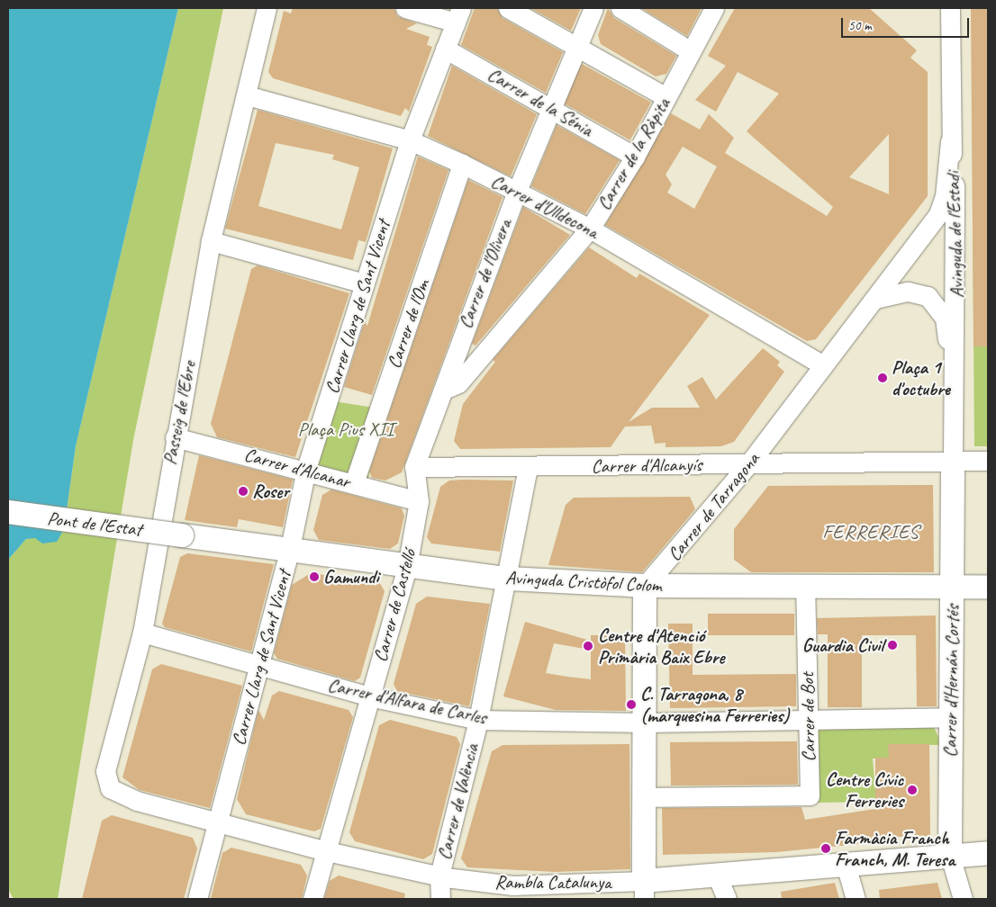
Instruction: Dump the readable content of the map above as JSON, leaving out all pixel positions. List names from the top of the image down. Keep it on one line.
{"streets":{"street":["Carrer de la Sénia","Carrer de la Ràpita","Carrer d'Ulldecona","Avinguda de l'Estadi","Carrer de l'Olivera","Carrer Llarg de Sant Vicent","Carrer de l'Om","Passeig de l'Ebre","Carrer d'Alcanyís","Carrer d'Alcanar","Carrer de Tarragona","Pont de l'Estat","Avinguda Cristòfol Colom","Carrer de Castelló","Carrer d'Hernán Cortés","Carrer d'Alfara de Carles","Carrer de Bot","Carrer de València","Rambla Catalunya"]},"crossings":[["Carrer de la Sénia","Carrer de la Ràpita"],["Carrer de la Sénia","Carrer de l'Olivera"],["Carrer de la Sénia","Carrer Llarg de Sant Vicent"],["Carrer de la Ràpita","Carrer d'Ulldecona"],["Carrer de la Ràpita","Carrer de l'Olivera"],["Carrer d'Ulldecona","Carrer de l'Olivera"],["Carrer d'Ulldecona","Carrer Llarg de Sant Vicent"],["Carrer d'Ulldecona","Carrer de l'Om"],["Carrer d'Ulldecona","Passeig de l'Ebre"],["Carrer d'Ulldecona","Carrer de Tarragona"],["Avinguda de l'Estadi","Carrer d'Alcanyís"],["Avinguda de l'Estadi","Carrer de Tarragona"],["Avinguda de l'Estadi","Carrer d'Hernán Cortés"],["Carrer de l'Olivera","Carrer d'Alcanyís"],["Carrer de l'Olivera","Carrer de Castelló"],["Carrer Llarg de Sant Vicent","Carrer d'Alcanar"],["Carrer Llarg de Sant Vicent","Avinguda Cristòfol Colom"],["Carrer Llarg de Sant Vicent","Carrer d'Alfara de Carles"],["Carrer Llarg de Sant Vicent","Rambla Catalunya"],["Carrer de l'Om","Carrer d'Alcanar"],["Passeig de l'Ebre","Carrer d'Alcanar"],["Passeig de l'Ebre","Carrer d'Alfara de Carles"],["Passeig de l'Ebre","Rambla Catalunya"],["Carrer d'Alcanyís","Carrer de Tarragona"],["Carrer d'Alcanyís","Carrer de Castelló"],["Carrer d'Alcanyís","Carrer d'Hernán Cortés"],["Carrer d'Alcanyís","Carrer de València"],["Carrer d'Alcanar","Carrer de Castelló"],["Carrer de Tarragona","Avinguda Cristòfol Colom"],["Pont de l'Estat","Avinguda Cristòfol Colom"],["Avinguda Cristòfol Colom","Carrer de Castelló"],["Avinguda Cristòfol Colom","Carrer d'Hernán Cortés"],["Avinguda Cristòfol Colom","Carrer de Bot"],["Avinguda Cristòfol Colom","Carrer de València"],["Carrer de Castelló","Carrer d'Alfara de Carles"],["Carrer de Castelló","Rambla Catalunya"],["Carrer d'Hernán Cortés","Carrer d'Alfara de Carles"],["Carrer d'Hernán Cortés","Rambla Catalunya"],["Carrer d'Alfara de Carles","Carrer de Bot"],["Carrer d'Alfara de Carles","Carrer de València"],["Carrer de València","Rambla Catalunya"]],"districts":["FERRERIES"],"parks":["Plaça Pius XII"],"places":["Plaça 1 d'octubre","Roser","Gamundi","Guardia Civil","Centre d'Atenció Primària Baix Ebre","C. Tarragona, 8 (marquesina Ferreries)","Centre Cívic Ferreries","Farmàcia Franch Franch, M. Teresa"],"scale_bar":"50 m"}
